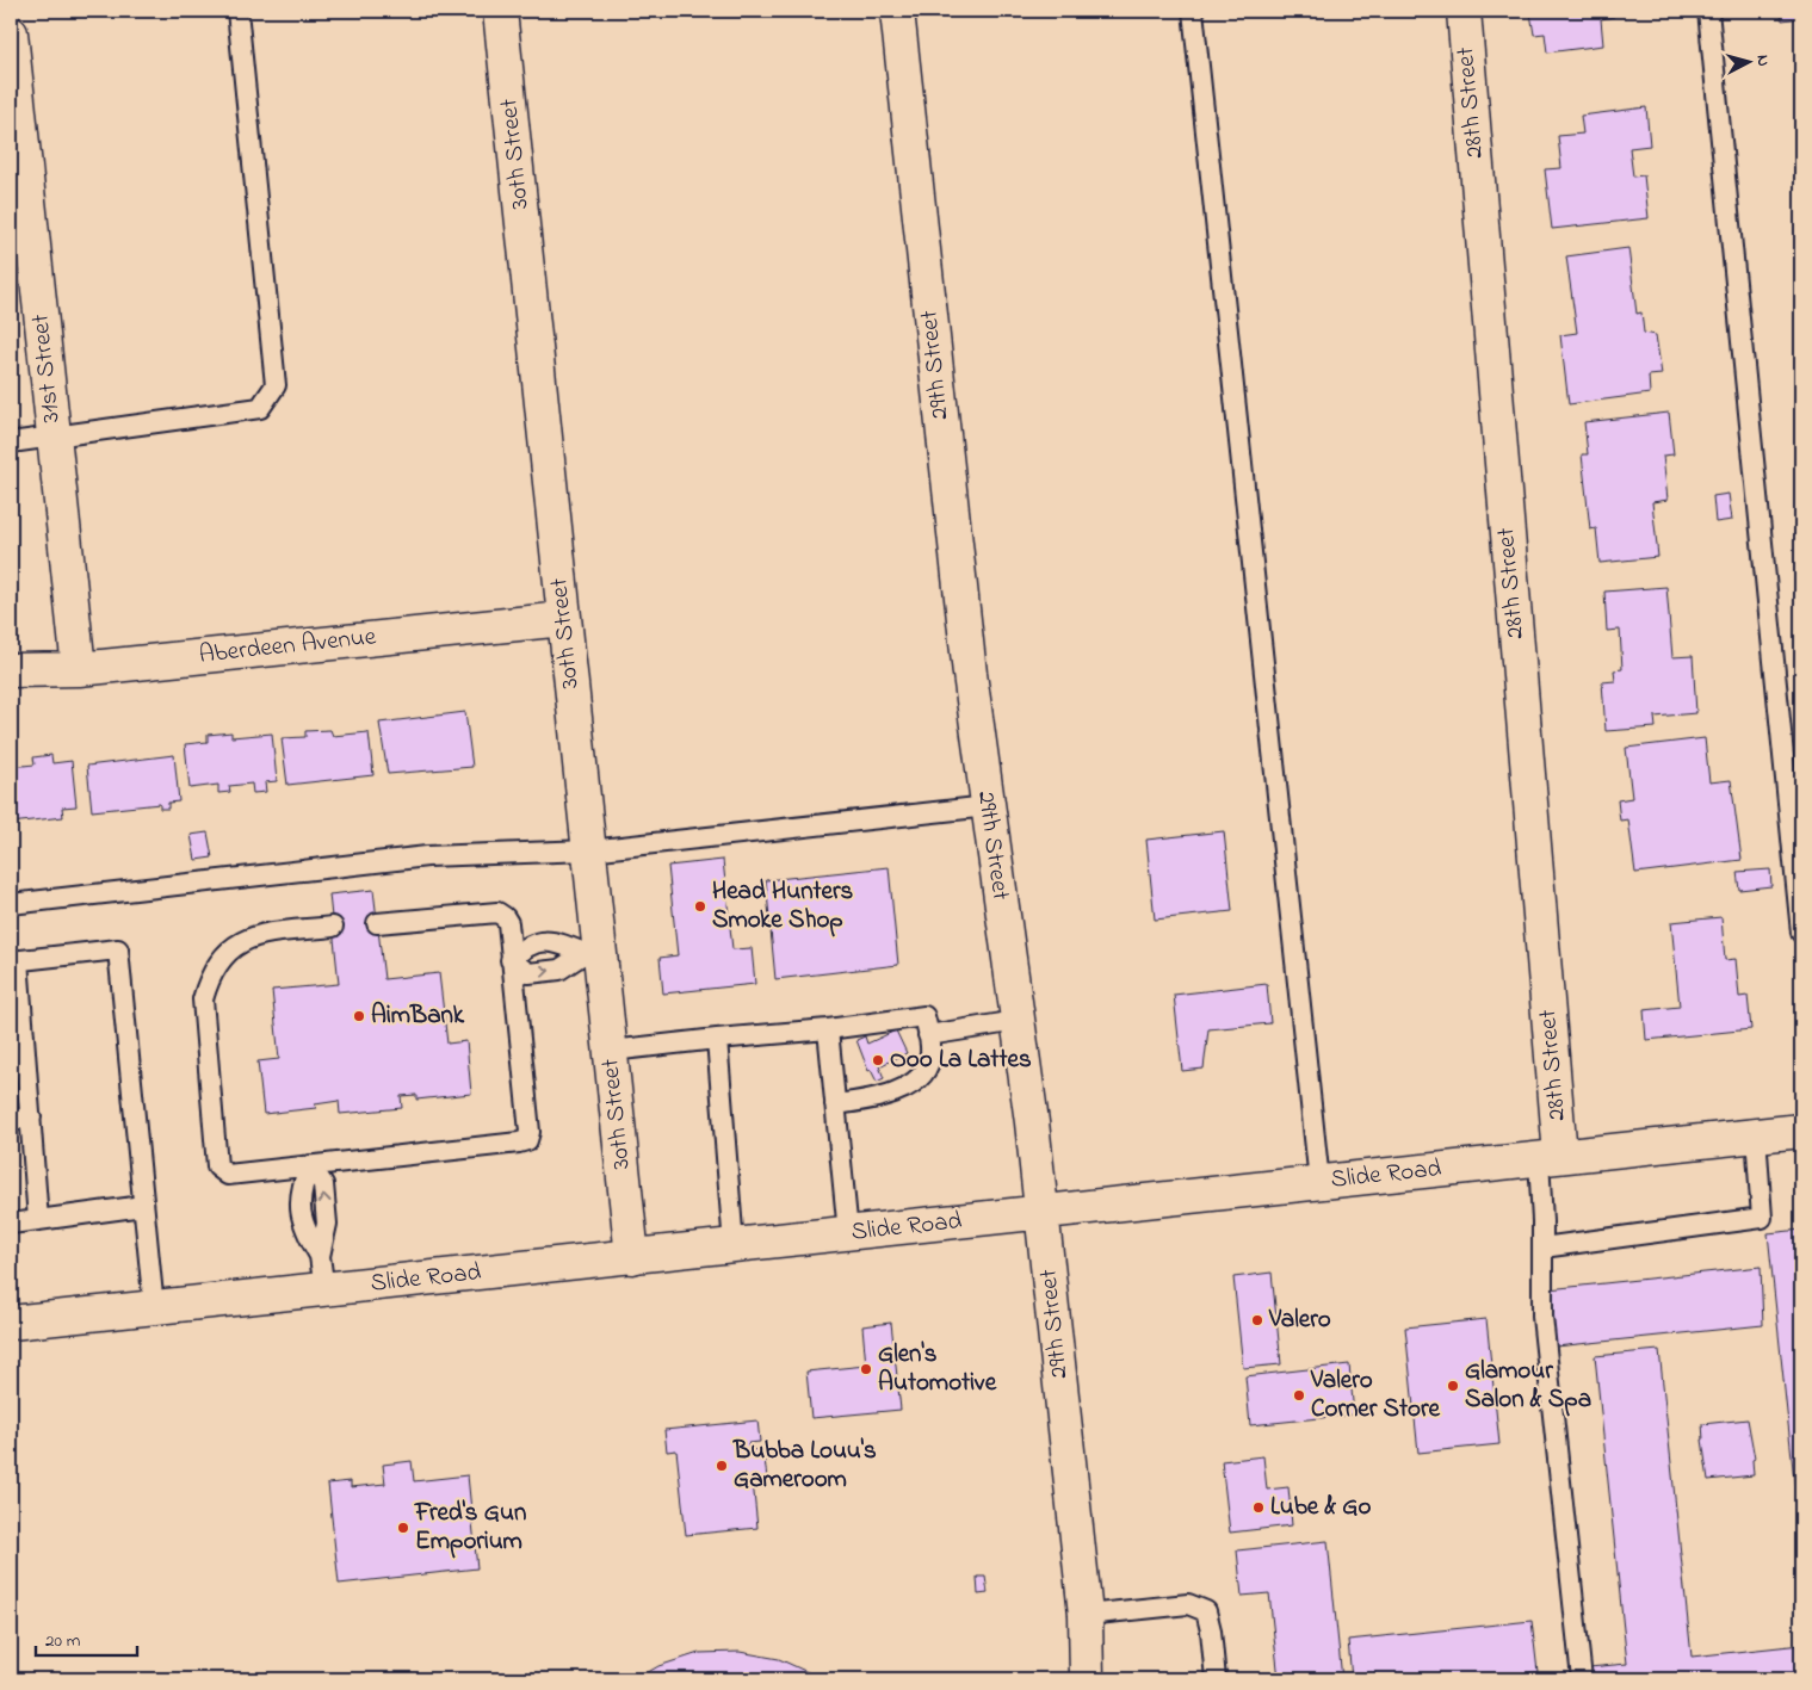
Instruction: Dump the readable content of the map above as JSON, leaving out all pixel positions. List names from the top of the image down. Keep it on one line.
{"streets":{"street":["28th Street","30th Street","29th Street","31st Street","Aberdeen Avenue","Slide Road"]},"crossings":[["28th Street","Slide Road"],["30th Street","Aberdeen Avenue"],["30th Street","Slide Road"],["29th Street","Slide Road"],["31st Street","Aberdeen Avenue"]],"places":["Head Hunters Smoke Shop","AimBank","Ooo La Lattes","Valero","Glen's Automotive","Glamour Salon & Spa","Valero Corner Store","Bubba Louu's Gameroom","Lube & Go","Fred's Gun Emporium"],"scale_bar":"20 m","north":"right"}
